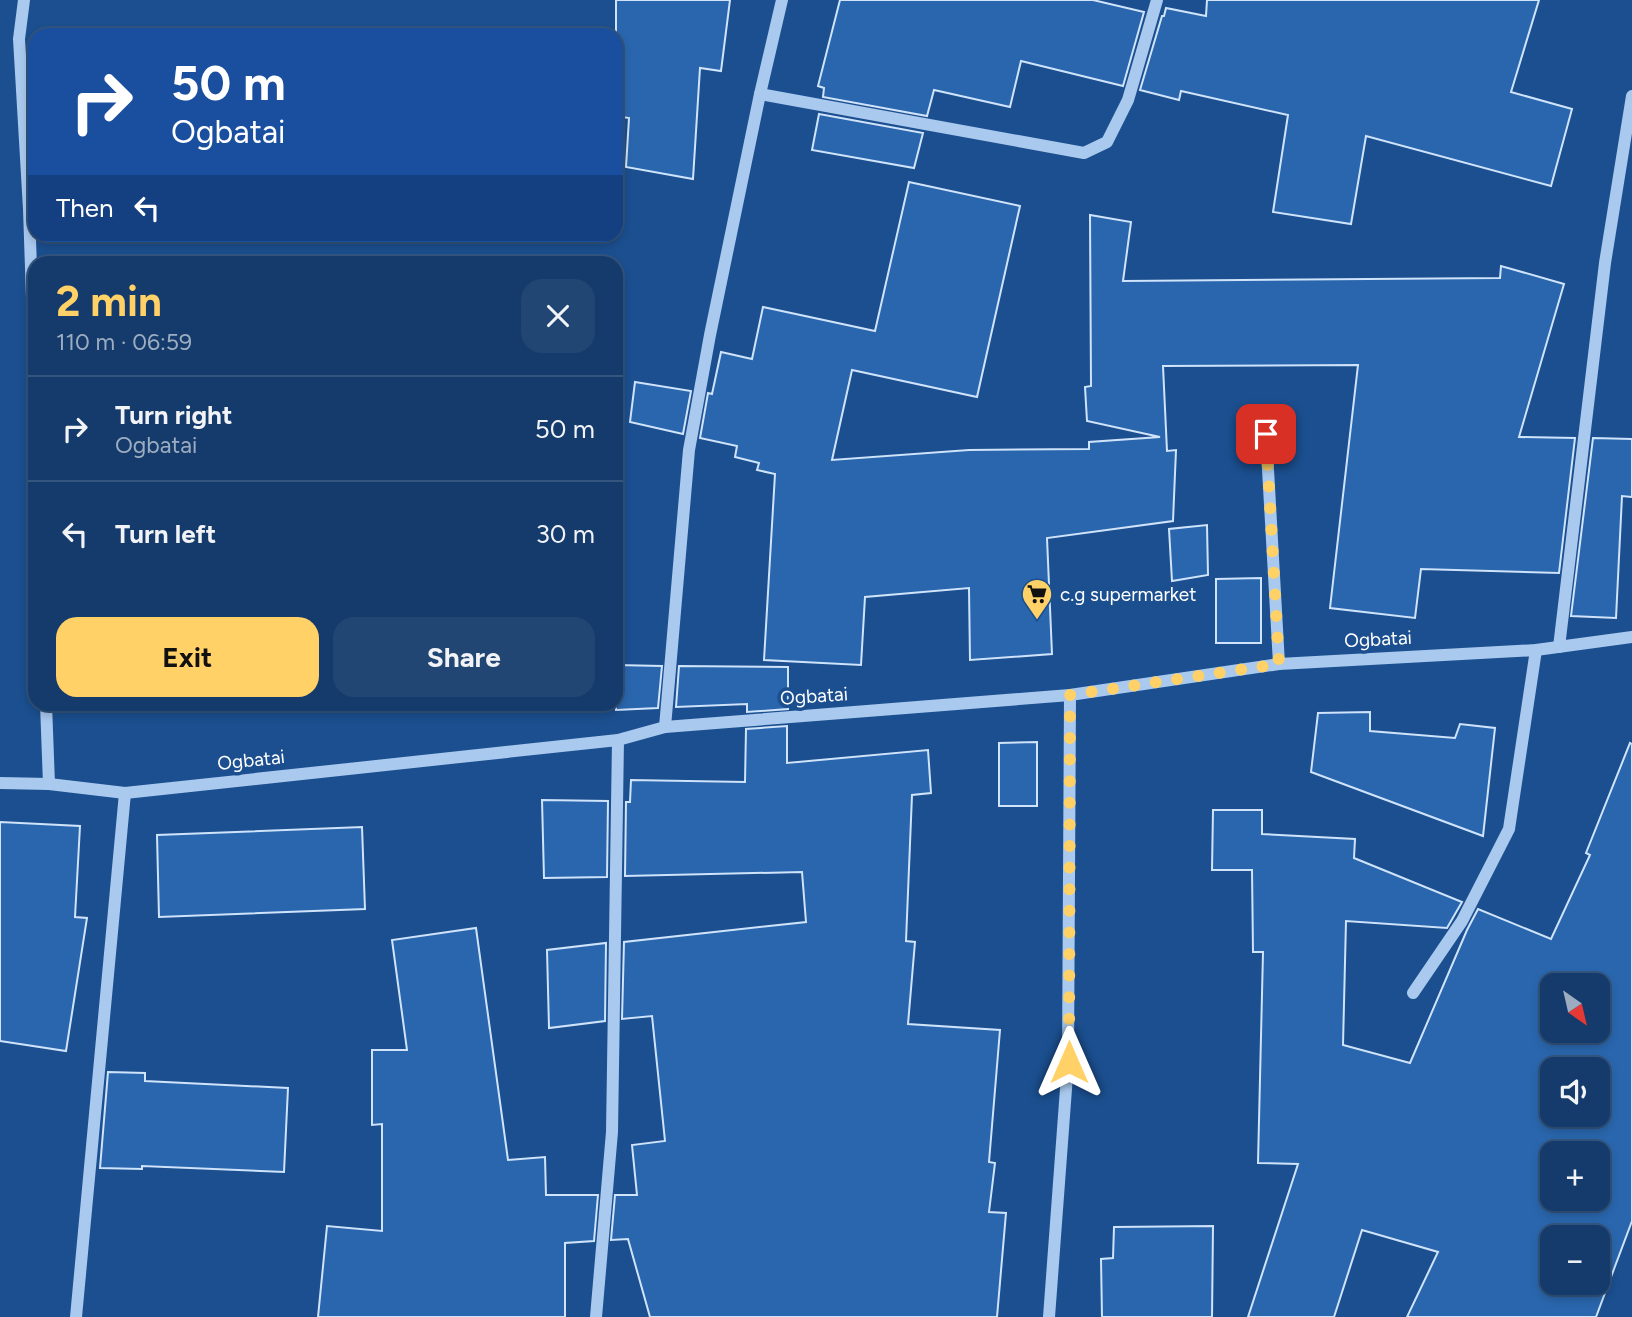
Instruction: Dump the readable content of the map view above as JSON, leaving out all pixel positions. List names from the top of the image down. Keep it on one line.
{"streets":{"street":["Ogbatai"]},"places":{"supermarket":["c.g supermarket"]},"north":"bottom right","page":{"turn":["50 m","Ogbatai"],"then":"Then","heading":["2 min","110 m · 06:59"],"list":[{"name":"Turn right","note":"Ogbatai","value":"50 m"},{"name":"Turn left","value":"30 m"}],"buttons":["Exit","Share"],"map_buttons":["+","−"]}}
